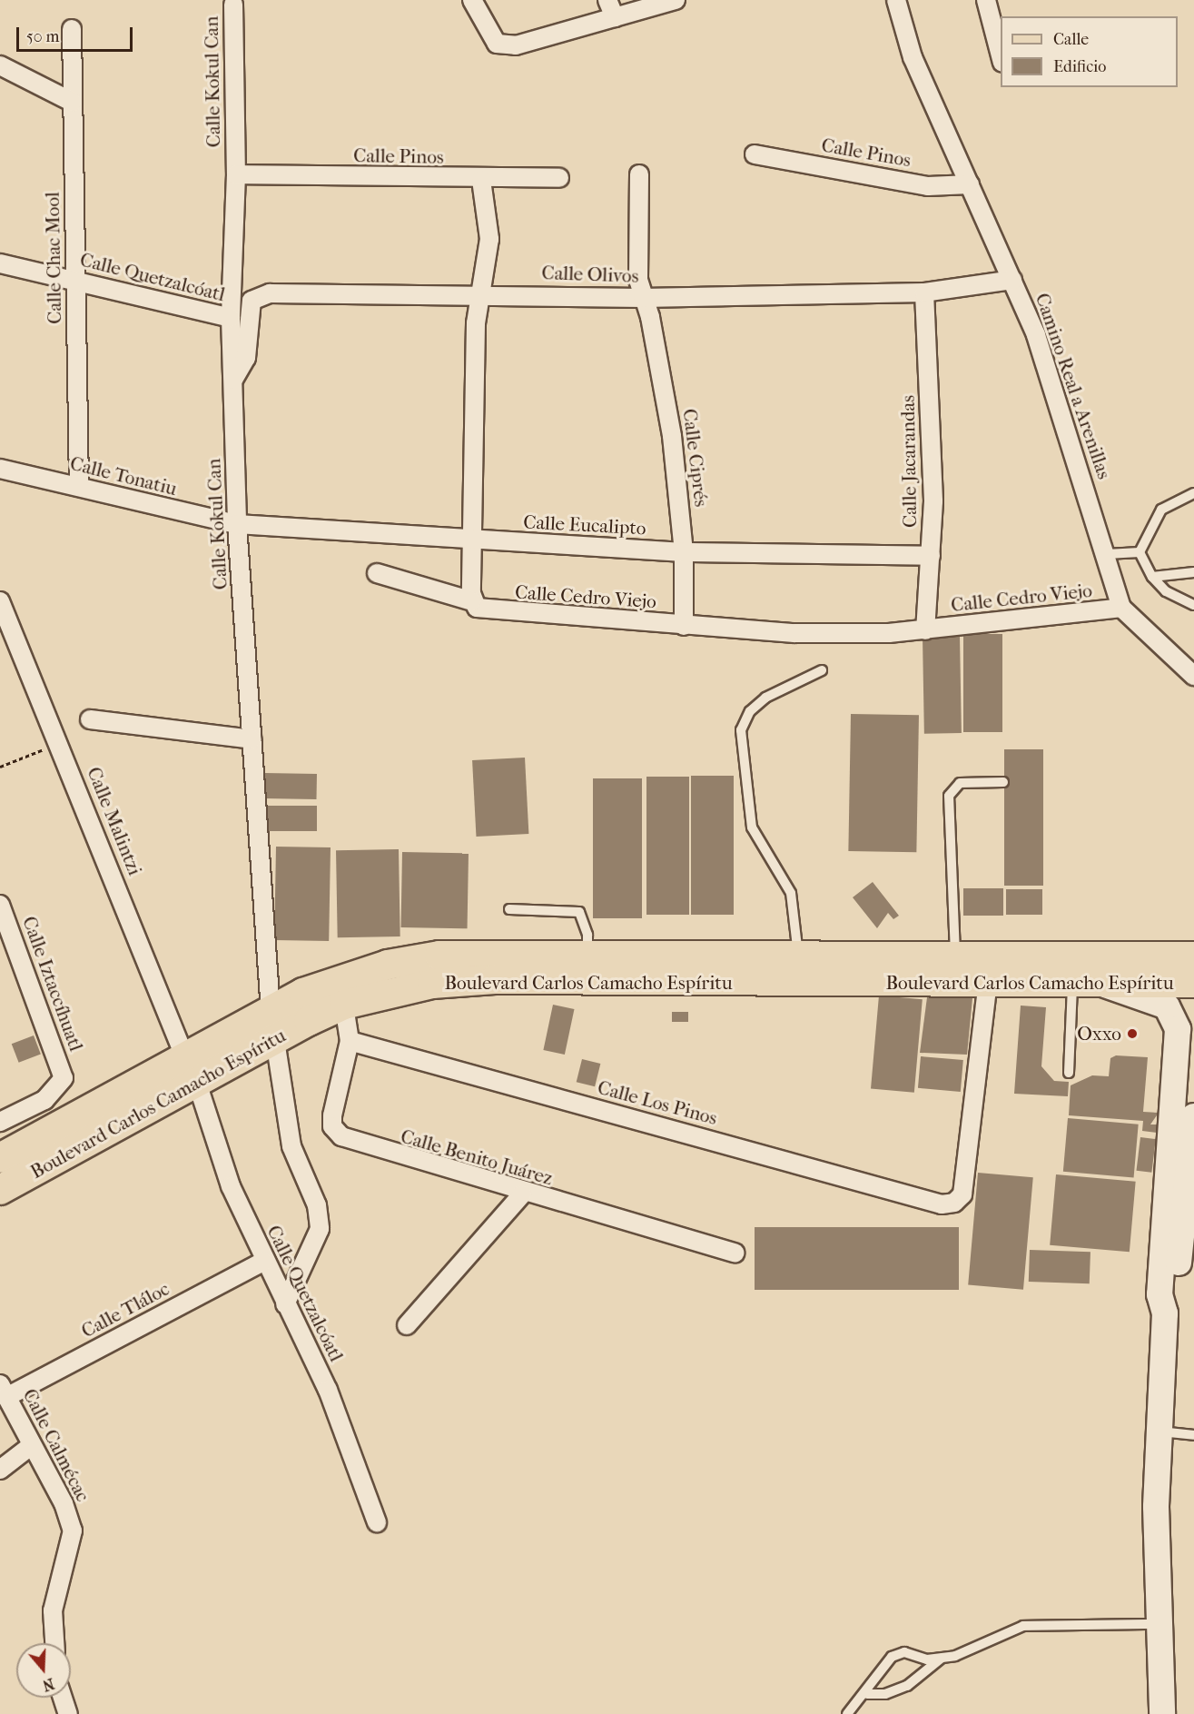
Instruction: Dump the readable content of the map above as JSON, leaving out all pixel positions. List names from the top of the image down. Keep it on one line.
{"streets":{"main road":["Boulevard Carlos Camacho Espíritu"],"street":["Calle Kokul Can","Calle Pinos","Calle Chac Mool","Calle Olivos","Calle Quetzalcóatl","Camino Real a Arenillas","Calle Ciprés","Calle Jacarandas","Calle Tonatiu","Calle Eucalipto","Calle Cedro Viejo","Calle Malintzi","Calle Iztaccíhuatl","Calle Los Pinos","Calle Benito Juárez","Calle Tláloc","Calle Calmécac"]},"crossings":[["Calle Kokul Can","Calle Pinos"],["Calle Kokul Can","Calle Olivos"],["Calle Kokul Can","Calle Quetzalcóatl"],["Calle Kokul Can","Calle Tonatiu"],["Calle Kokul Can","Calle Eucalipto"],["Calle Kokul Can","Boulevard Carlos Camacho Espíritu"],["Calle Pinos","Camino Real a Arenillas"],["Calle Chac Mool","Calle Quetzalcóatl"],["Calle Chac Mool","Calle Tonatiu"],["Calle Olivos","Camino Real a Arenillas"],["Calle Olivos","Calle Ciprés"],["Calle Olivos","Calle Jacarandas"],["Calle Quetzalcóatl","Calle Malintzi"],["Calle Quetzalcóatl","Boulevard Carlos Camacho Espíritu"],["Calle Quetzalcóatl","Calle Tláloc"],["Camino Real a Arenillas","Calle Cedro Viejo"],["Calle Ciprés","Calle Eucalipto"],["Calle Ciprés","Calle Cedro Viejo"],["Calle Jacarandas","Calle Eucalipto"],["Calle Jacarandas","Calle Cedro Viejo"],["Calle Tonatiu","Calle Eucalipto"],["Calle Malintzi","Boulevard Carlos Camacho Espíritu"],["Boulevard Carlos Camacho Espíritu","Calle Los Pinos"],["Boulevard Carlos Camacho Espíritu","Calle Benito Juárez"],["Calle Los Pinos","Calle Benito Juárez"],["Calle Tláloc","Calle Calmécac"]],"places":["Oxxo"],"legend":["Calle","Edificio"],"scale_bar":"50 m","north":"bottom"}
